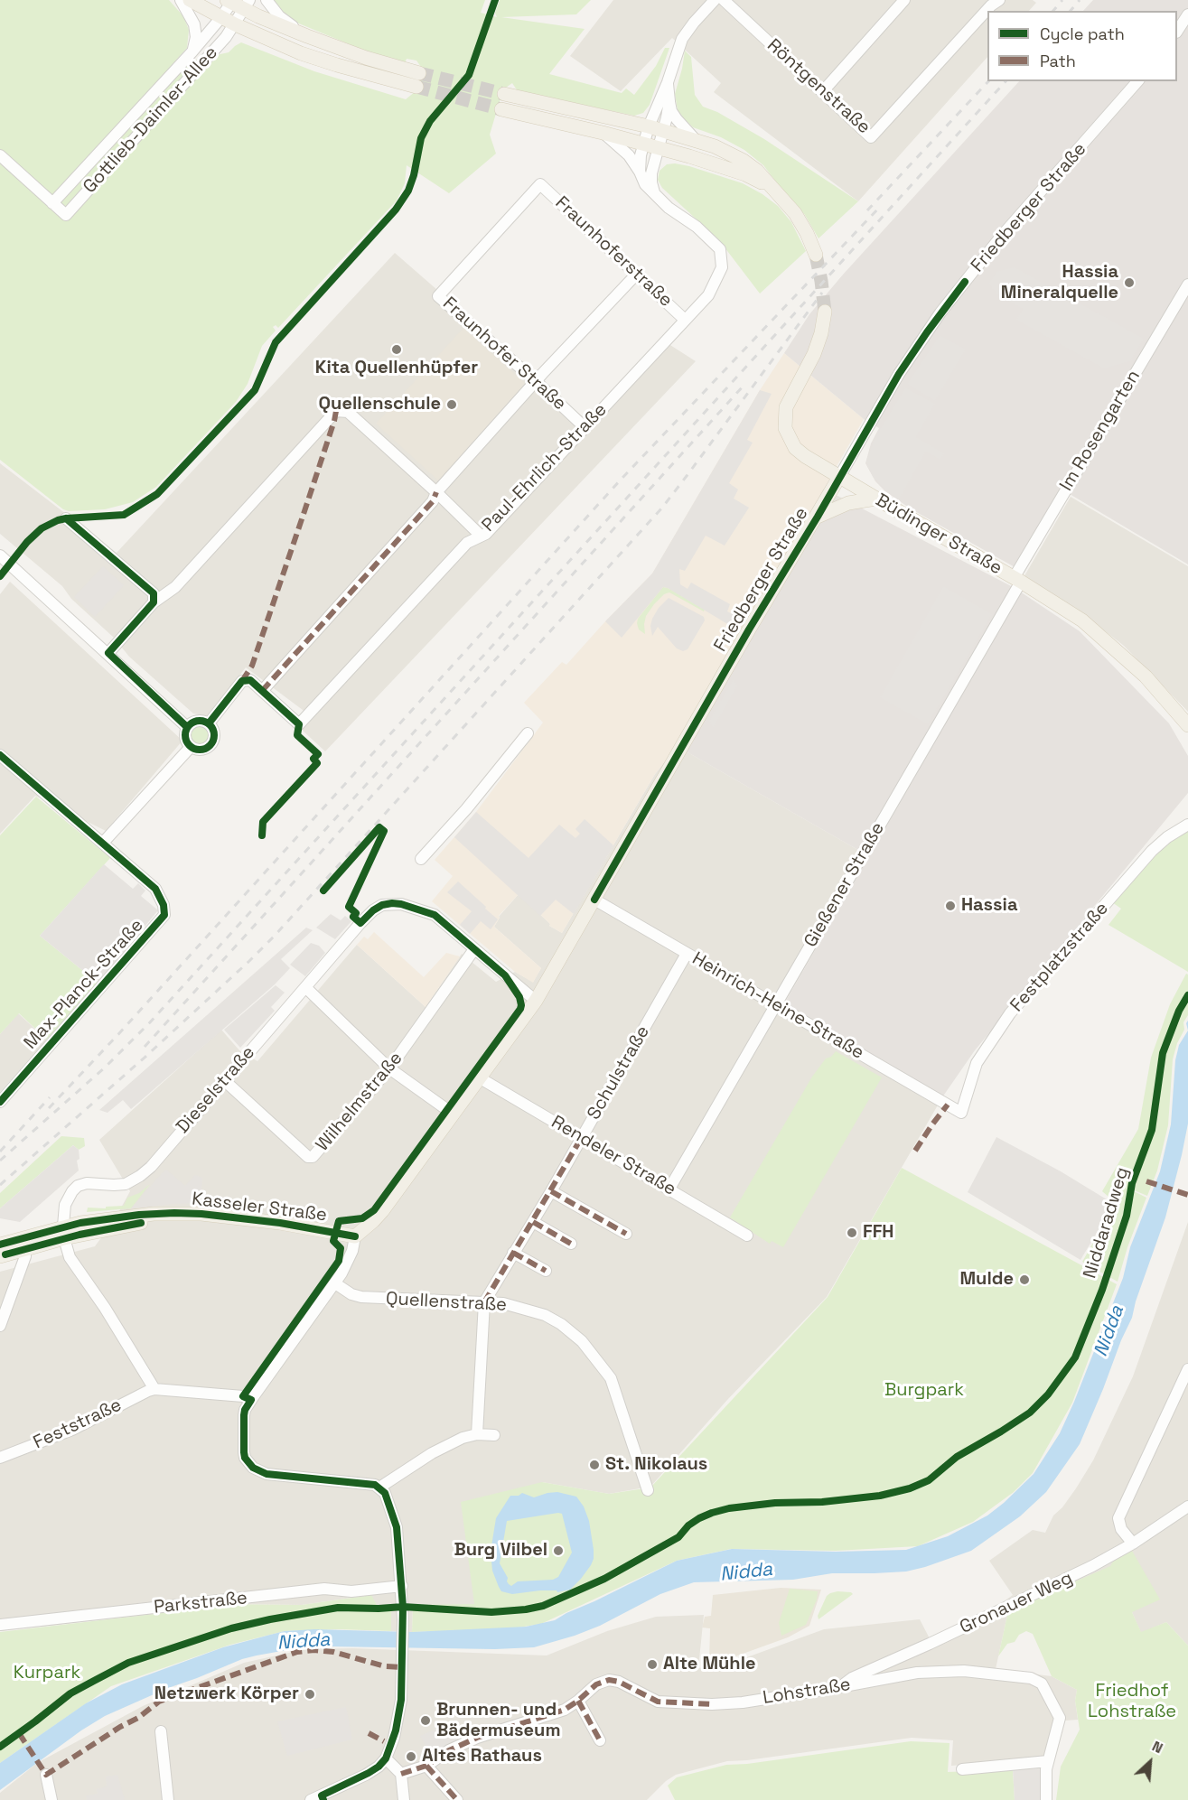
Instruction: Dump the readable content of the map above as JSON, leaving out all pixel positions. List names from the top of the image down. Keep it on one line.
{"streets":{"main road":["Friedberger Straße","Büdinger Straße","Kasseler Straße"],"street":["Röntgenstraße","Gottlieb-Daimler-Allee","Fraunhoferstraße","Fraunhofer Straße","Im Rosengarten","Paul-Ehrlich-Straße","Gießener Straße","Festplatzstraße","Max-Planck-Straße","Heinrich-Heine-Straße","Schulstraße","Dieselstraße","Wilhelmstraße","Rendeler Straße","Quellenstraße","Feststraße","Parkstraße","Gronauer Weg","Lohstraße"],"cycle path":["Niddaradweg"]},"crossings":[["Friedberger Straße","Büdinger Straße"],["Friedberger Straße","Heinrich-Heine-Straße"],["Friedberger Straße","Dieselstraße"],["Friedberger Straße","Rendeler Straße"],["Friedberger Straße","Kasseler Straße"],["Friedberger Straße","Quellenstraße"],["Fraunhoferstraße","Fraunhofer Straße"],["Fraunhoferstraße","Paul-Ehrlich-Straße"],["Fraunhofer Straße","Paul-Ehrlich-Straße"],["Im Rosengarten","Büdinger Straße"],["Im Rosengarten","Gießener Straße"],["Büdinger Straße","Gießener Straße"],["Gießener Straße","Heinrich-Heine-Straße"],["Gießener Straße","Rendeler Straße"],["Festplatzstraße","Heinrich-Heine-Straße"],["Heinrich-Heine-Straße","Schulstraße"],["Schulstraße","Rendeler Straße"],["Schulstraße","Quellenstraße"],["Dieselstraße","Wilhelmstraße"],["Dieselstraße","Kasseler Straße"],["Gronauer Weg","Lohstraße"]],"water":["Nidda"],"parks":["Burgpark","Kurpark","Friedhof Lohstraße"],"places":["Hassia Mineralquelle","Kita Quellenhüpfer","Quellenschule","Hassia","FFH","Mulde","St. Nikolaus","Burg Vilbel","Alte Mühle","Netzwerk Körper","Brunnen- und Bädermuseum","Altes Rathaus"],"legend":["Cycle path","Path"],"north":"top right"}
